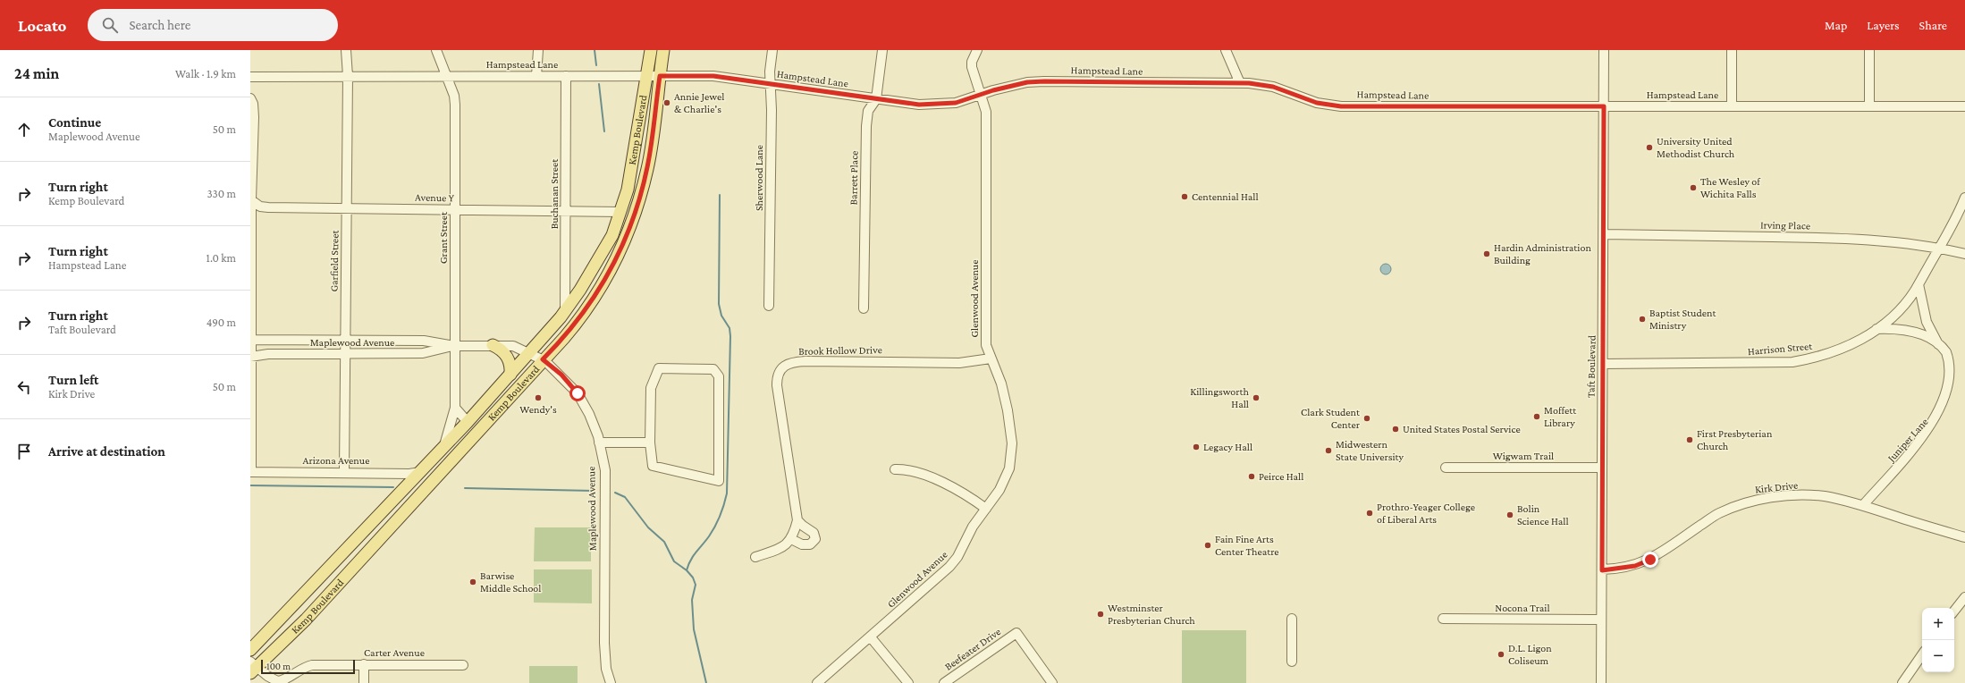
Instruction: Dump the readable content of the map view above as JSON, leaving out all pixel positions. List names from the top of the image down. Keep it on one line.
{"streets":{"main road":["Kemp Boulevard"],"street":["Hampstead Lane","Sherwood Lane","Barrett Place","Buchanan Street","Avenue Y","Irving Place","Grant Street","Garfield Street","Glenwood Avenue","Maplewood Avenue","Harrison Street","Brook Hollow Drive","Taft Boulevard","Juniper Lane","Wigwam Trail","Arizona Avenue","Kirk Drive","Nocona Trail","Beefeater Drive","Carter Avenue"]},"crossings":[["Hampstead Lane","Kemp Boulevard"],["Hampstead Lane","Sherwood Lane"],["Hampstead Lane","Barrett Place"],["Hampstead Lane","Buchanan Street"],["Hampstead Lane","Grant Street"],["Hampstead Lane","Garfield Street"],["Hampstead Lane","Glenwood Avenue"],["Hampstead Lane","Taft Boulevard"],["Kemp Boulevard","Buchanan Street"],["Kemp Boulevard","Avenue Y"],["Kemp Boulevard","Grant Street"],["Kemp Boulevard","Maplewood Avenue"],["Kemp Boulevard","Arizona Avenue"],["Kemp Boulevard","Carter Avenue"],["Buchanan Street","Avenue Y"],["Avenue Y","Grant Street"],["Avenue Y","Garfield Street"],["Irving Place","Harrison Street"],["Irving Place","Taft Boulevard"],["Grant Street","Maplewood Avenue"],["Garfield Street","Maplewood Avenue"],["Garfield Street","Arizona Avenue"],["Glenwood Avenue","Brook Hollow Drive"],["Maplewood Avenue","Arizona Avenue"],["Harrison Street","Taft Boulevard"],["Harrison Street","Juniper Lane"],["Taft Boulevard","Wigwam Trail"],["Taft Boulevard","Kirk Drive"],["Taft Boulevard","Nocona Trail"],["Juniper Lane","Kirk Drive"]],"places":["Annie Jewel & Charlie's","University United Methodist Church","The Wesley of Wichita Falls","Centennial Hall","Hardin Administration Building","Baptist Student Ministry","Wendy's","Killingsworth Hall","Moffett Library","Clark Student Center","United States Postal Service","First Presbyterian Church","Legacy Hall","Midwestern State University","Peirce Hall","Prothro-Yeager College of Liberal Arts","Bolin Science Hall","Fain Fine Arts Center Theatre","Barwise Middle School","Westminster Presbyterian Church","D.L. Ligon Coliseum"],"scale_bar":"100 m","page":{"header":"Locato","search":"Search here","nav":["Map","Layers","Share"],"heading":["24 min","Walk · 1.9 km"],"list":[["Continue","Maplewood Avenue","50 m"],["Turn right","Kemp Boulevard","330 m"],["Turn right","Hampstead Lane","1.0 km"],["Turn right","Taft Boulevard","490 m"],["Turn left","Kirk Drive","50 m"],"Arrive at destination"],"map_buttons":["+","−"],"scale":"100 m"}}
